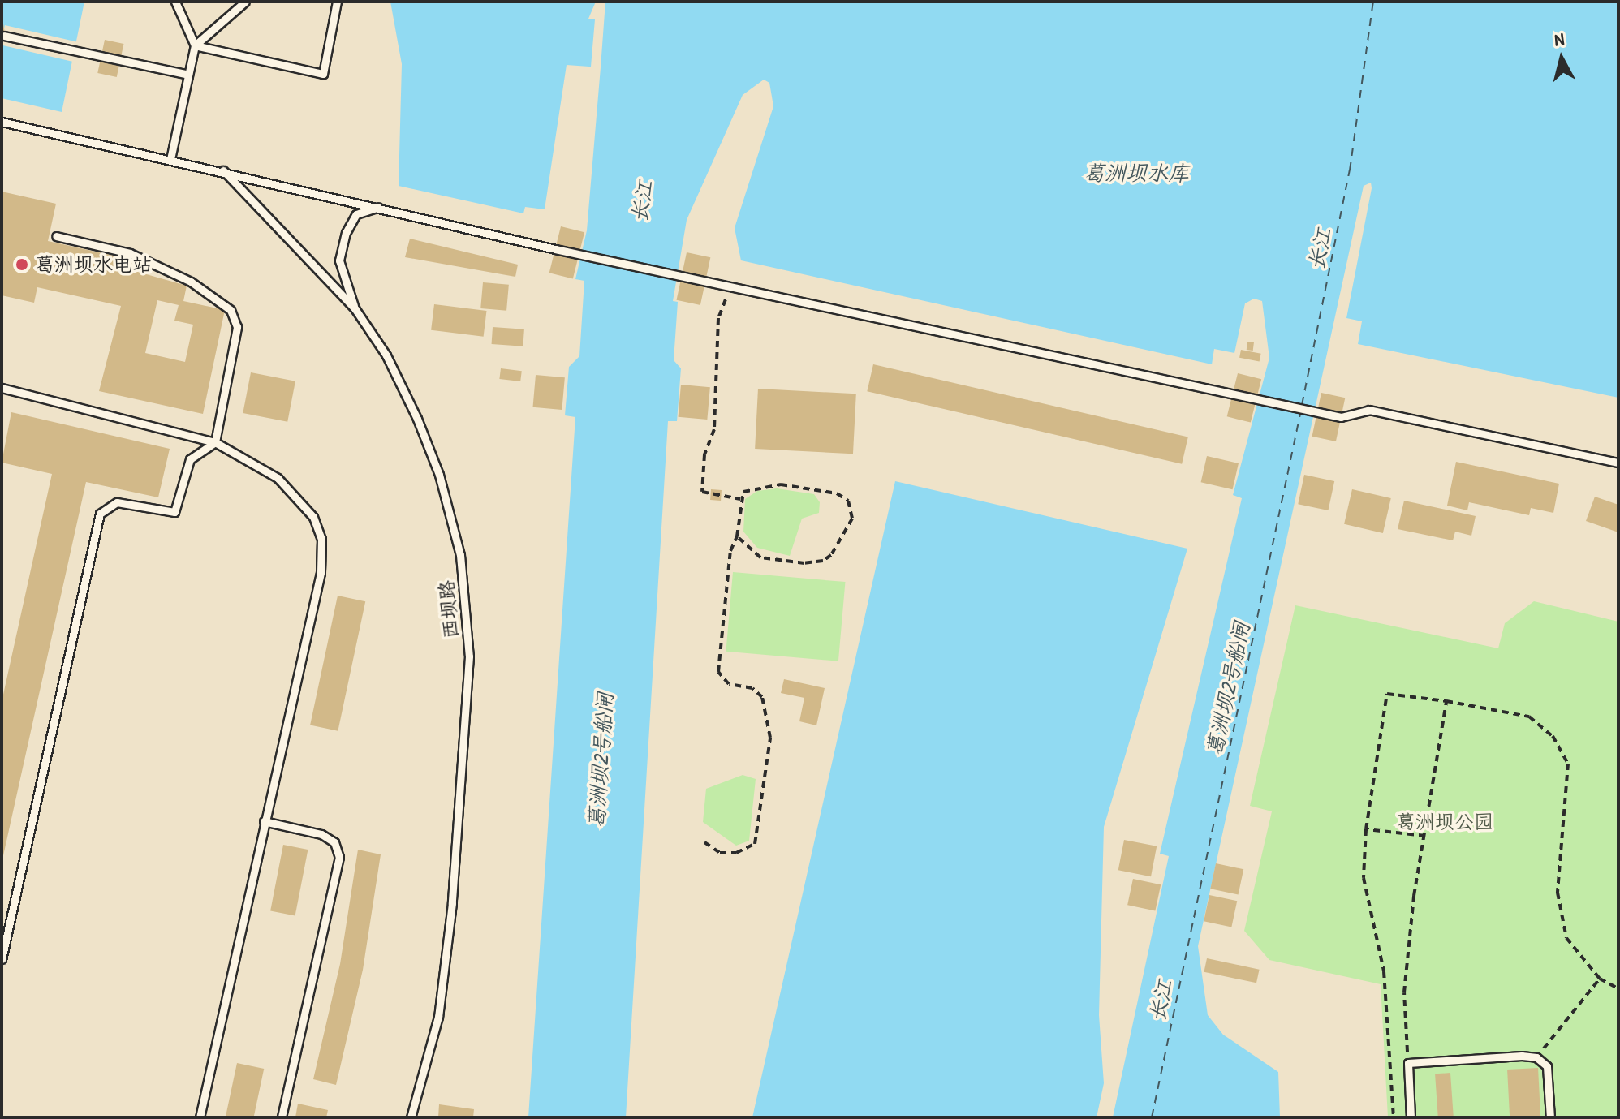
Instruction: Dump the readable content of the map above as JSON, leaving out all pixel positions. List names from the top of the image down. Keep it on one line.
{"streets":{"lane":["西坝路"]},"water":["葛洲坝水库","长江","葛洲坝2号船闸"],"parks":["葛洲坝公园"],"places":["葛洲坝水电站"],"north":"top"}
